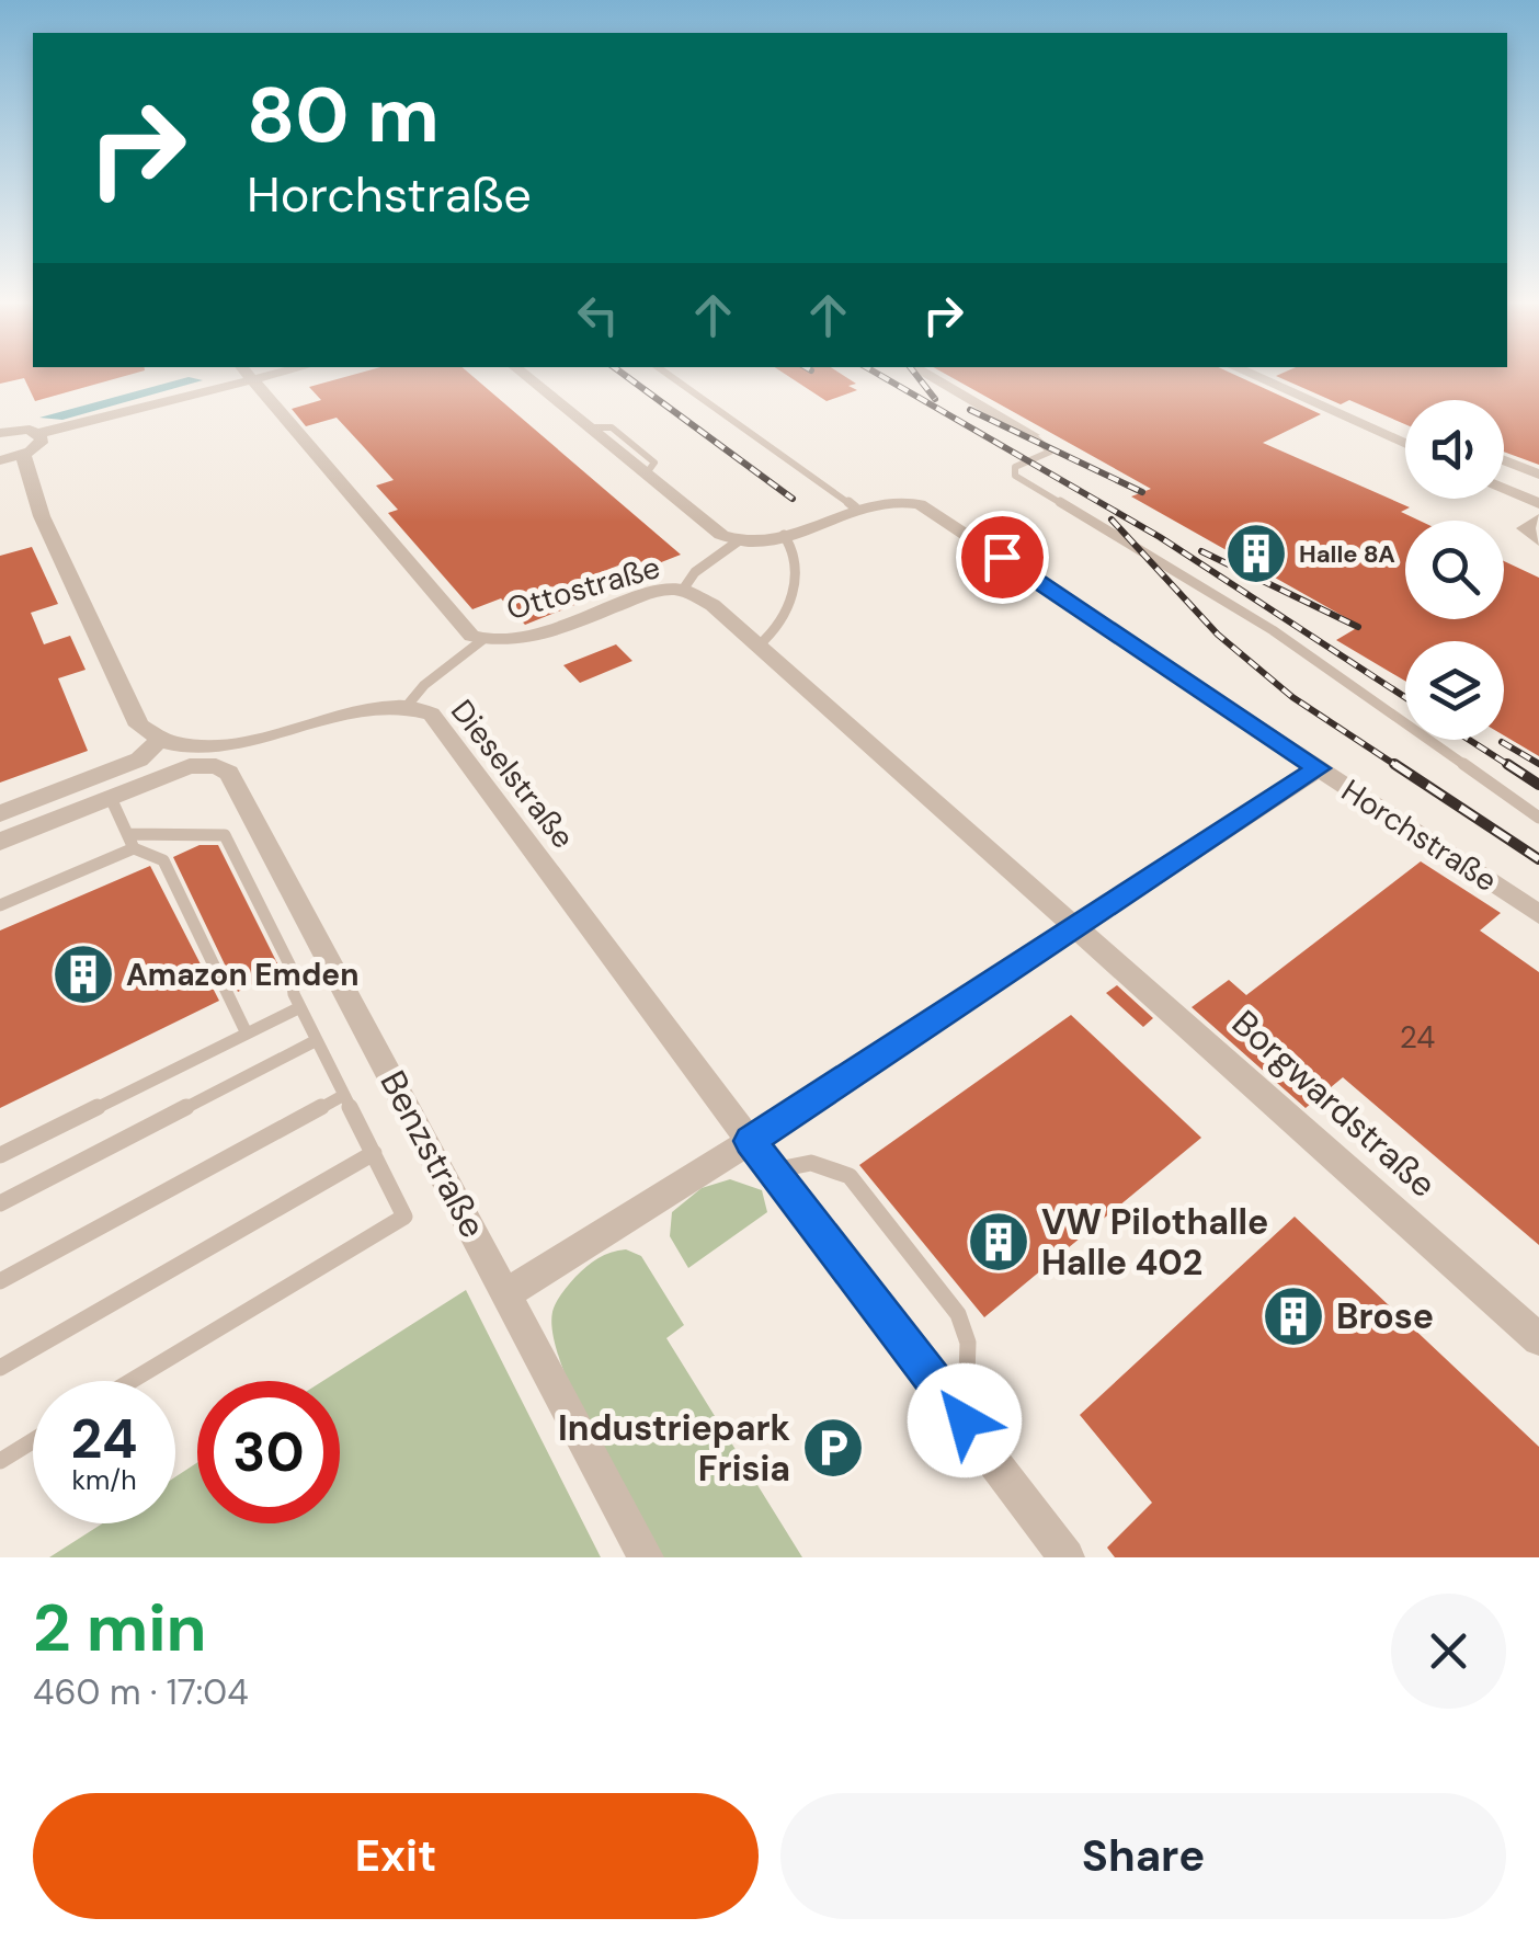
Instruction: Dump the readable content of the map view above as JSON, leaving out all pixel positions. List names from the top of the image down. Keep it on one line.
{"streets":{"street":["Ottostraße","Dieselstraße","Horchstraße","Borgwardstraße","Benzstraße"]},"crossings":[["Ottostraße","Horchstraße"],["Ottostraße","Borgwardstraße"],["Dieselstraße","Horchstraße"],["Horchstraße","Borgwardstraße"],["Horchstraße","Benzstraße"]],"places":{"building":["Halle 8A","Amazon Emden","VW Pilothalle Halle 402","Brose"],"parking":["Industriepark Frisia"]},"house_numbers":["24"],"page":{"turn":["80 m","Horchstraße"],"speed":"24 km/h","limit":"30","heading":["2 min","460 m · 17:04"],"buttons":["Exit","Share"]}}
